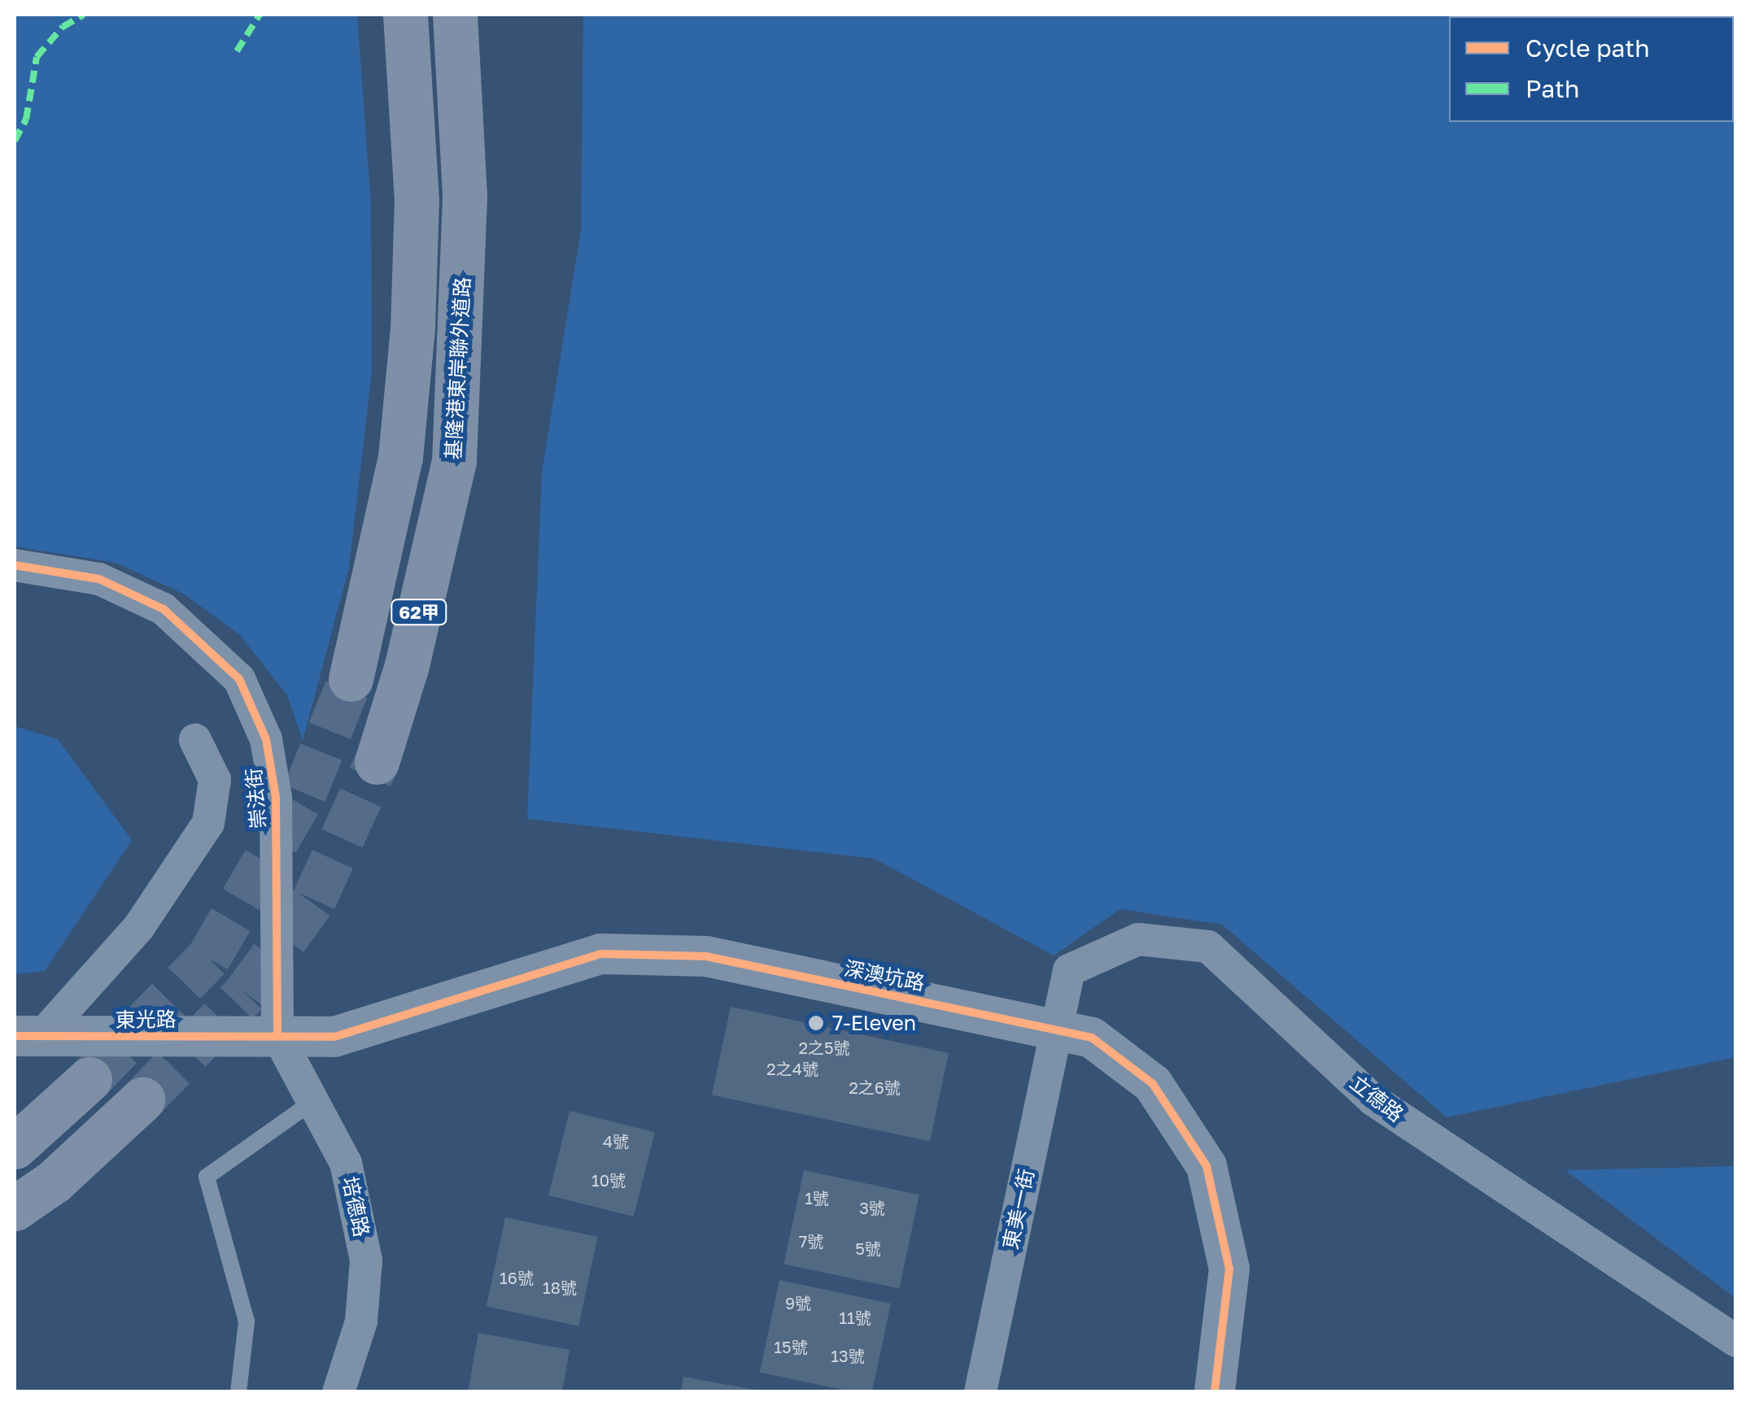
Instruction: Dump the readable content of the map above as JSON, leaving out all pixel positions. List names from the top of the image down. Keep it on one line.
{"streets":{"highway":["基隆港東岸聯外道路","62甲"],"street":["崇法街","深澳坑路","東光路","立德路","培德路","東美一街"]},"crossings":[["崇法街","深澳坑路"],["崇法街","東光路"],["崇法街","培德路"],["深澳坑路","東光路"],["深澳坑路","立德路"],["深澳坑路","培德路"],["深澳坑路","東美一街"],["東光路","培德路"],["立德路","東美一街"]],"places":["7-Eleven"],"house_numbers":["2之5號","2之4號","2之6號","4號","10號","1號","3號","7號","5號","16號","18號","9號","11號","15號","13號"],"legend":["Cycle path","Path"]}
